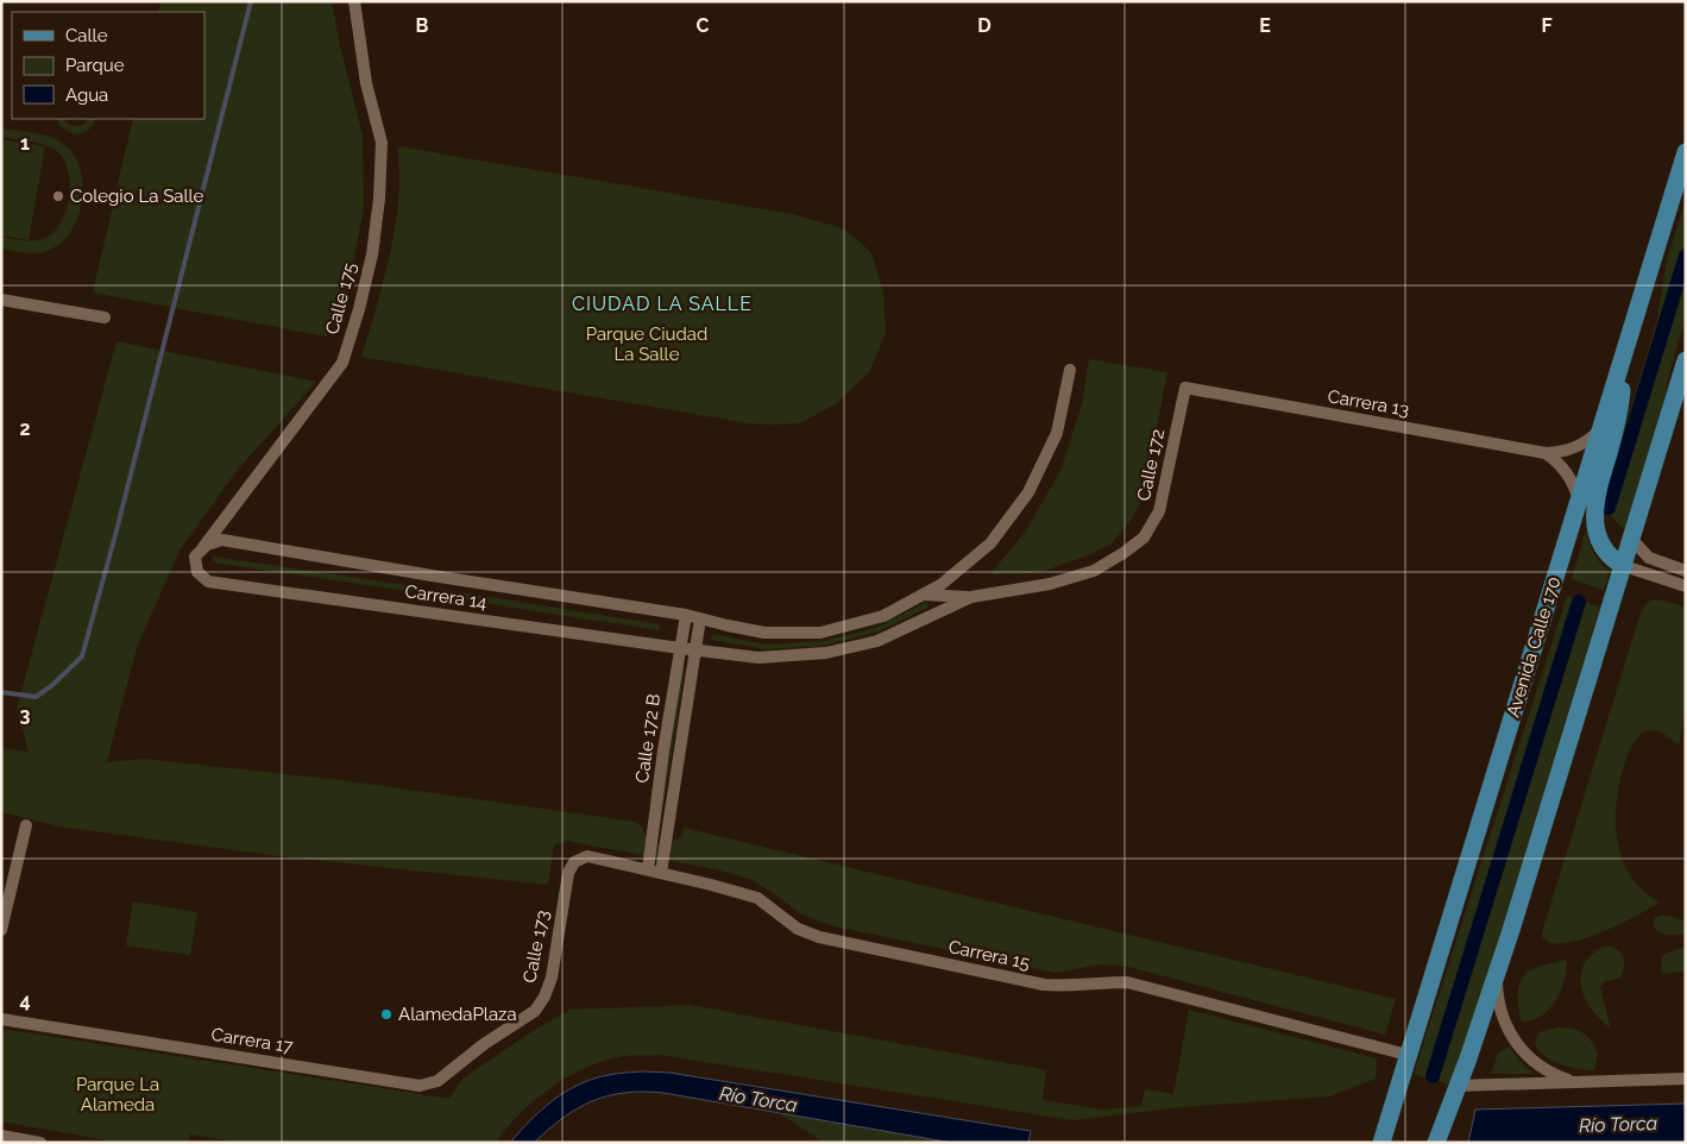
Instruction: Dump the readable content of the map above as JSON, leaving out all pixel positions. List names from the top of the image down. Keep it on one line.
{"streets":{"main road":["Avenida Calle 170"],"street":["Calle 175","Carrera 13","Calle 172","Carrera 14","Calle 172 B","Calle 173","Carrera 15","Carrera 17"]},"crossings":[["Calle 175","Carrera 14"],["Carrera 13","Calle 172"],["Carrera 13","Avenida Calle 170"],["Calle 172","Carrera 14"],["Carrera 14","Calle 172 B"],["Avenida Calle 170","Carrera 15"],["Calle 172 B","Carrera 15"],["Calle 173","Carrera 15"],["Calle 173","Carrera 17"]],"districts":["CIUDAD LA SALLE"],"water":["Río Torca"],"parks":["Parque Ciudad La Salle","Parque La Alameda"],"places":["Colegio La Salle","AlamedaPlaza"],"legend":["Calle","Parque","Agua"],"grid":{"columns":["B","C","D","E","F"],"rows":["1","2","3","4"]}}
